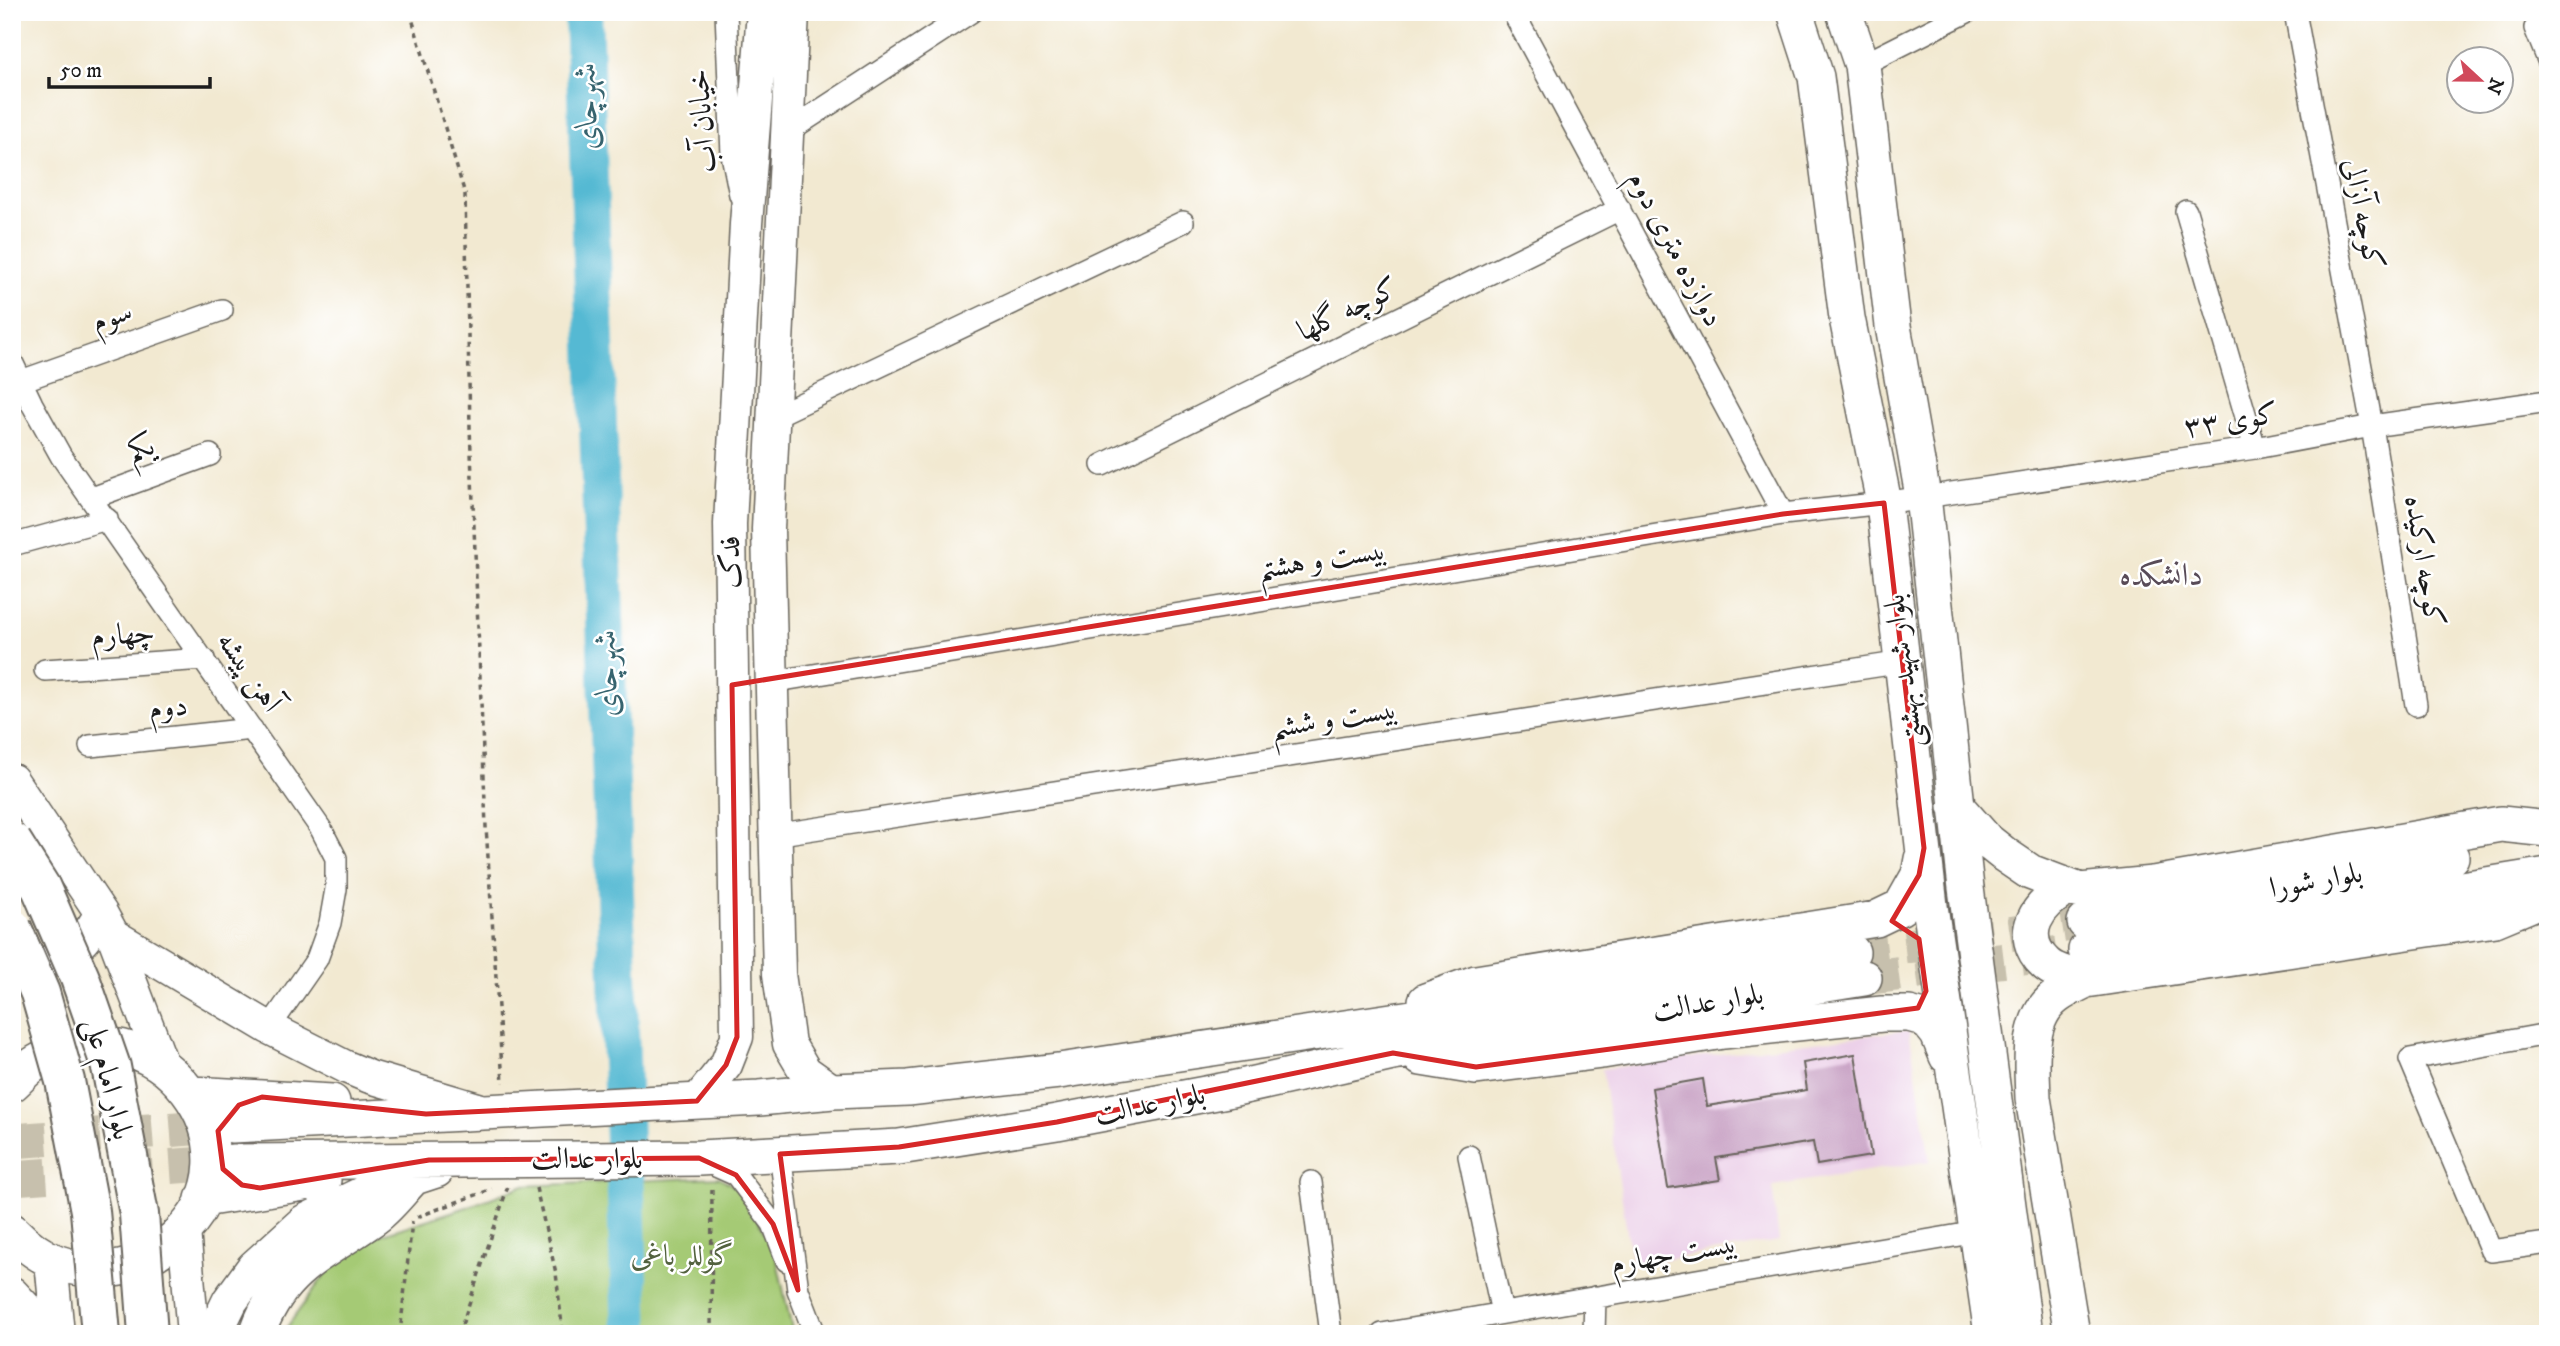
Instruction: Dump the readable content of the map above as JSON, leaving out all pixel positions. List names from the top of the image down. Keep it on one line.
{"streets":{"highway":["بلوار امام علی"],"main road":["بلوار شهید بهشتی","بلوار شورا","بلوار عدالت"],"street":["خیابان آب","کوچه آزالی","دوازده متری دوم","کوچه گلها","سوم","کوی ۳۳","یکم","بیست و هشتم","کوچه ارکیده","فدک","چهارم","آهن پیشه","دوم","بیست و ششم","بیست چهارم"]},"crossings":[["خیابان آب","فدک"],["کوچه آزالی","کوی ۳۳"],["کوچه آزالی","کوچه ارکیده"],["دوازده متری دوم","کوچه گلها"],["دوازده متری دوم","بیست و هشتم"],["سوم","آهن پیشه"],["کوی ۳۳","بیست و هشتم"],["کوی ۳۳","کوچه ارکیده"],["کوی ۳۳","بلوار شهید بهشتی"],["یکم","آهن پیشه"],["بیست و هشتم","فدک"],["بیست و هشتم","بلوار شهید بهشتی"],["فدک","بیست و ششم"],["فدک","بلوار عدالت"],["چهارم","آهن پیشه"],["بلوار شهید بهشتی","بیست و ششم"],["بلوار شهید بهشتی","بیست چهارم"],["آهن پیشه","دوم"]],"districts":["دانشکده"],"water":["شهرچای"],"parks":["گوللر باغی"],"scale_bar":"50 m","north":"right"}
